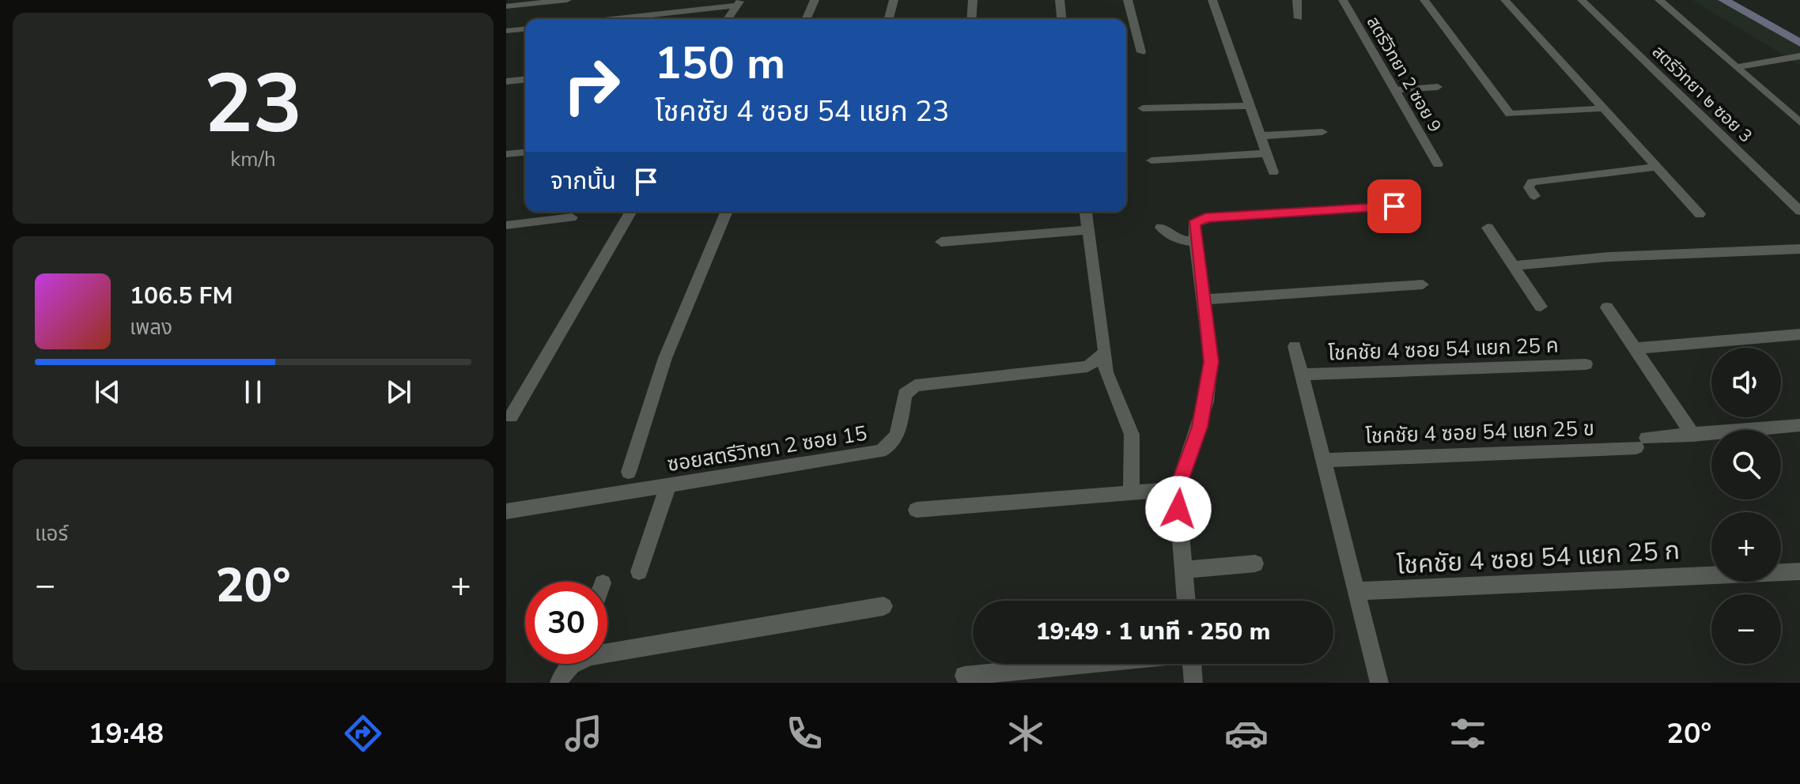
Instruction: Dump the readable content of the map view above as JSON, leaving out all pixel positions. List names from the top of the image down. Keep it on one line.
{"streets":{"street":["สตรีวิทยา 2 ซอย 9","สตรีวิทยา ๒ ซอย 3","โชคชัย 4 ซอย 54 แยก 25 ค","โชคชัย 4 ซอย 54 แยก 25 ข","ซอยสตรีวิทยา 2 ซอย 15","โชคชัย 4 ซอย 54 แยก 25 ก"]},"page":{"tile":[["23","km/h"],"แอร์"],"turn":["150 m","โชคชัย 4 ซอย 54 แยก 23"],"then":"จากนั้น","song":["106.5 FM","เพลง"],"map_buttons":["+","−"],"heat":["−","20°","+"],"limit":"30","trip":"19:49 · 1 นาที · 250 m","tabs":["19:48","20°"]}}
